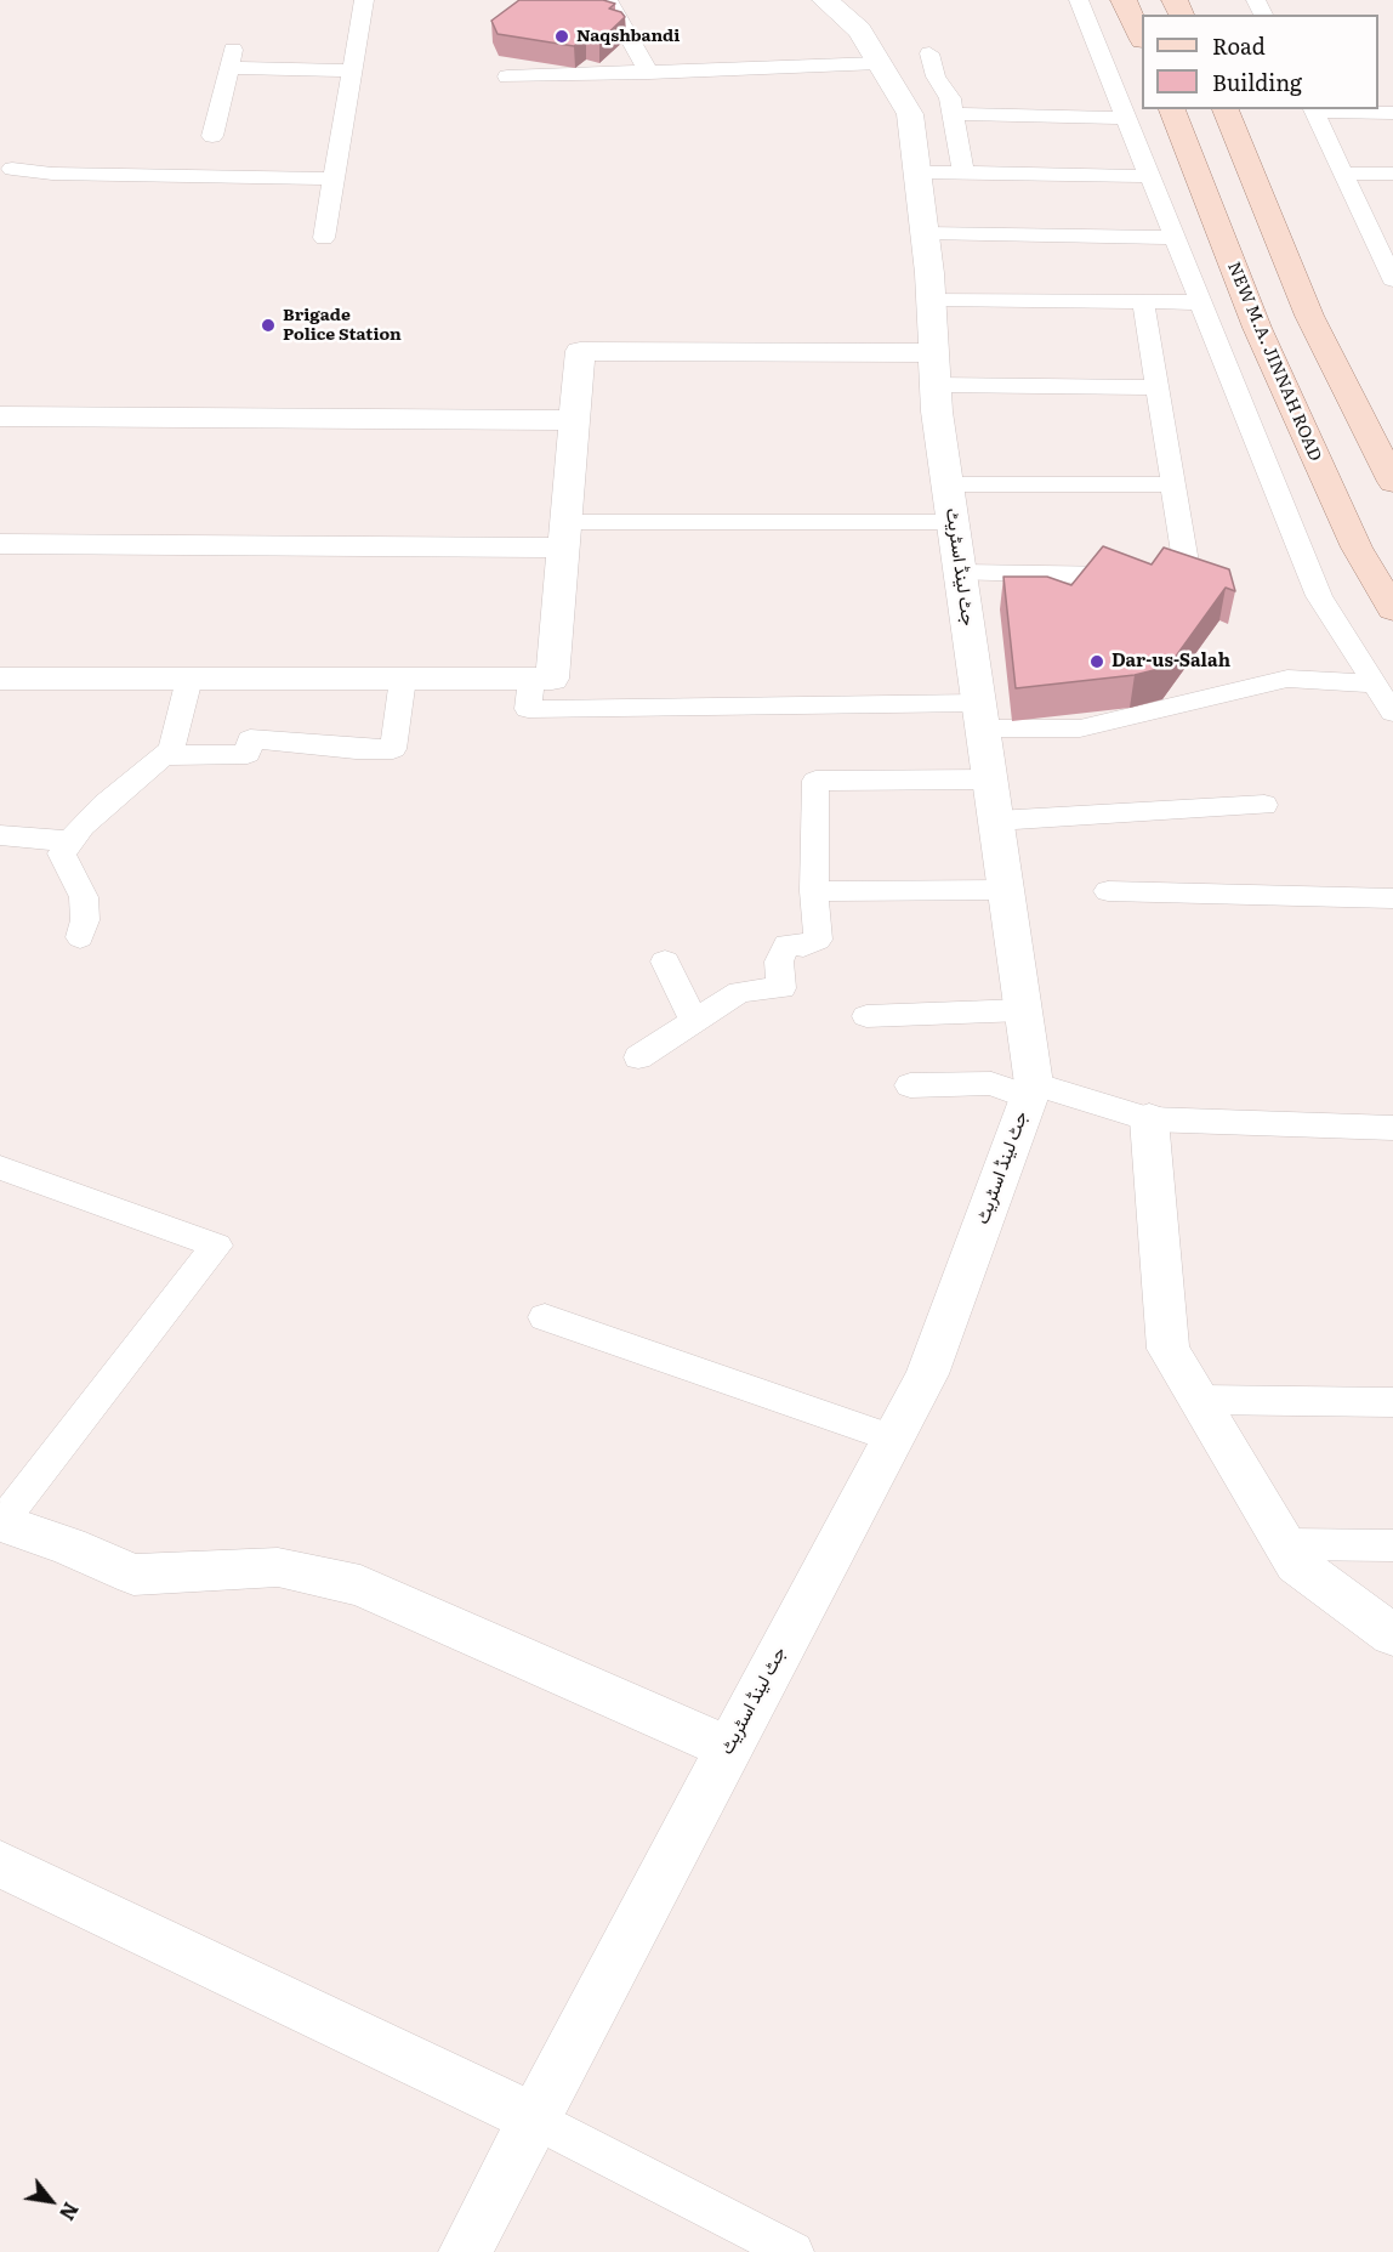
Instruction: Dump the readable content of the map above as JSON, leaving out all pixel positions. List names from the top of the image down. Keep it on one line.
{"streets":{"main road":["NEW M.A. JINNAH ROAD"],"street":["جٹ لینڈ اسٹریٹ"]},"places":["Naqshbandi","Brigade Police Station","Dar-us-Salah"],"legend":["Road","Building"],"north":"bottom right"}
